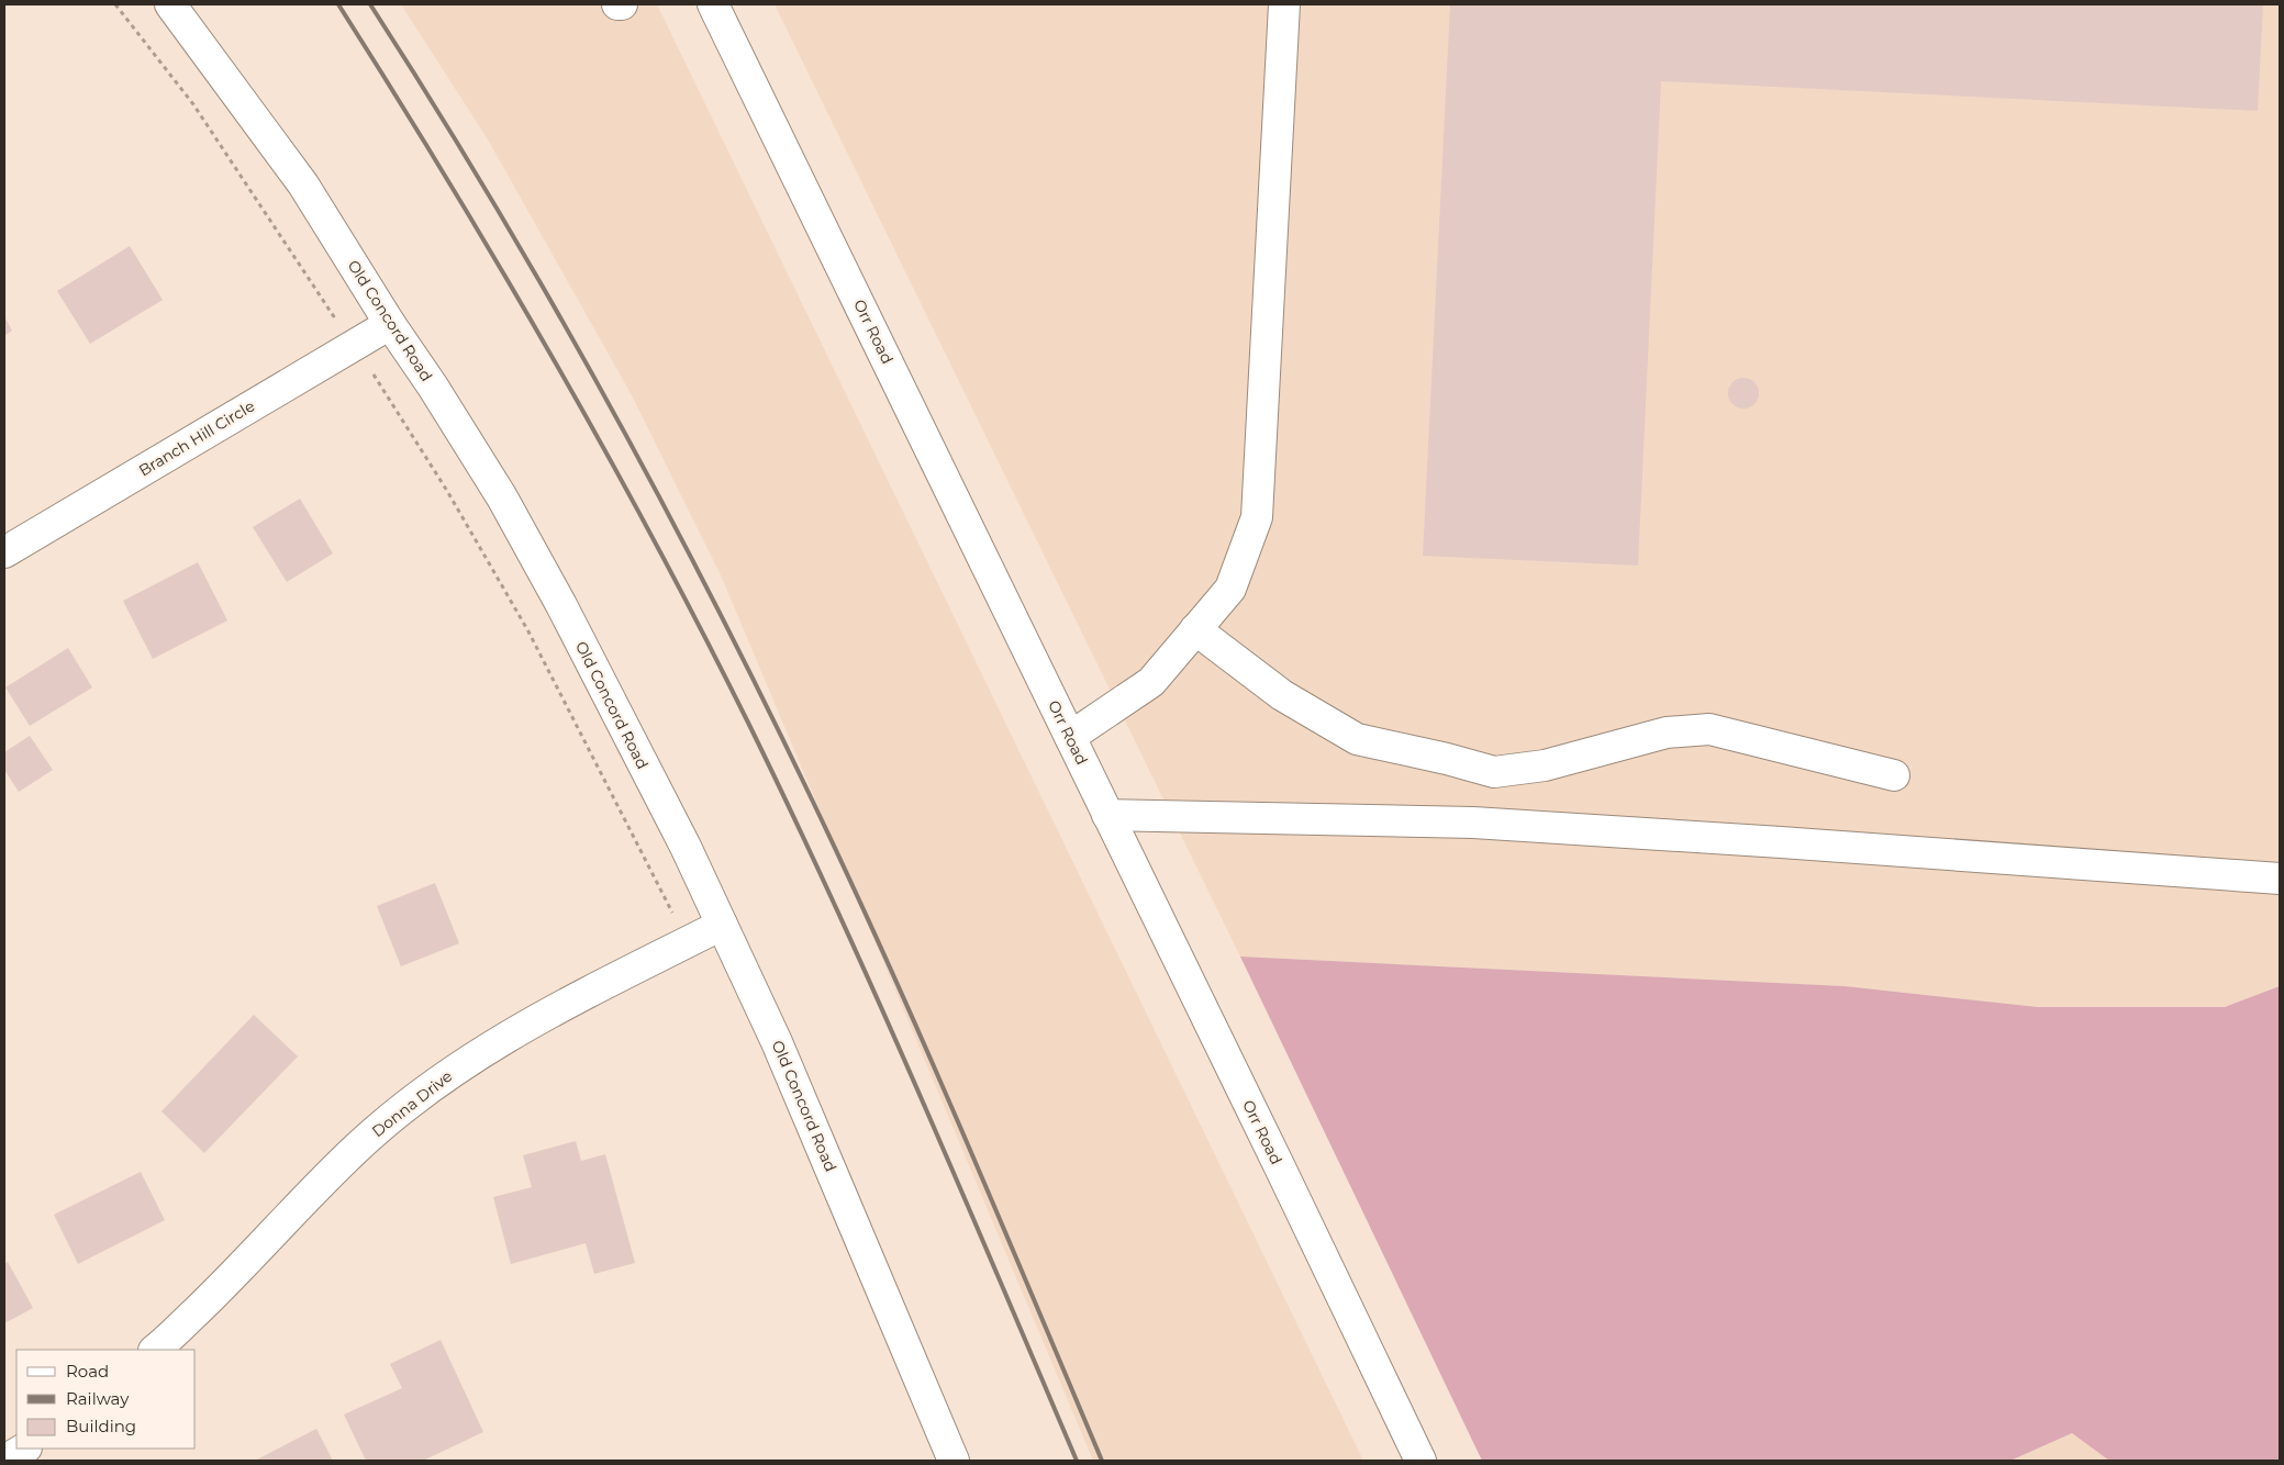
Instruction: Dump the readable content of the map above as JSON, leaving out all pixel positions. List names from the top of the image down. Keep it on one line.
{"streets":{"street":["Old Concord Road","Orr Road","Branch Hill Circle","Donna Drive"]},"crossings":[["Old Concord Road","Branch Hill Circle"],["Old Concord Road","Donna Drive"]],"legend":["Road","Railway","Building"]}
